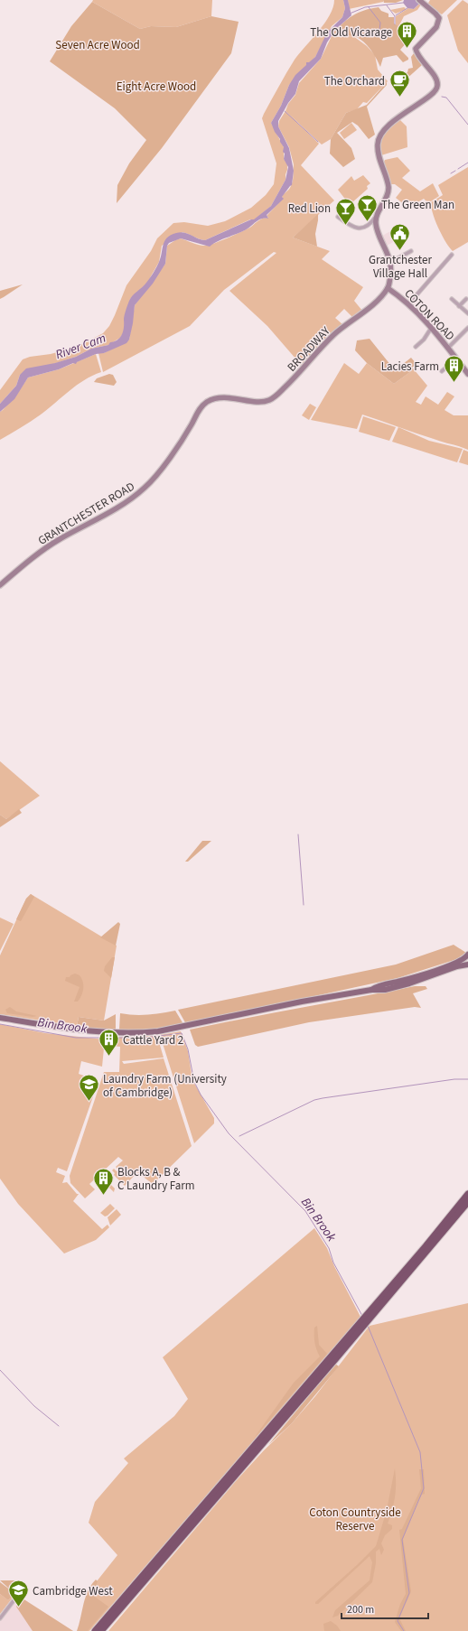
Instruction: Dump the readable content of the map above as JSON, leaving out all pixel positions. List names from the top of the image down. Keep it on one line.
{"streets":{"street":["COTON ROAD","BROADWAY","GRANTCHESTER ROAD"]},"crossings":[["COTON ROAD","BROADWAY"],["BROADWAY","GRANTCHESTER ROAD"]],"water":["River Cam","Bin Brook"],"parks":["Seven Acre Wood","Eight Acre Wood","Coton Countryside Reserve"],"places":{"building":["The Old Vicarage","Lacies Farm","Cattle Yard 2","Blocks A, B & C Laundry Farm"],"cafe":["The Orchard"],"bar":["The Green Man","Red Lion"],"public building":["Grantchester Village Hall"],"school or university":["Laundry Farm (University of Cambridge)","Cambridge West"]},"scale_bar":"200 m"}
